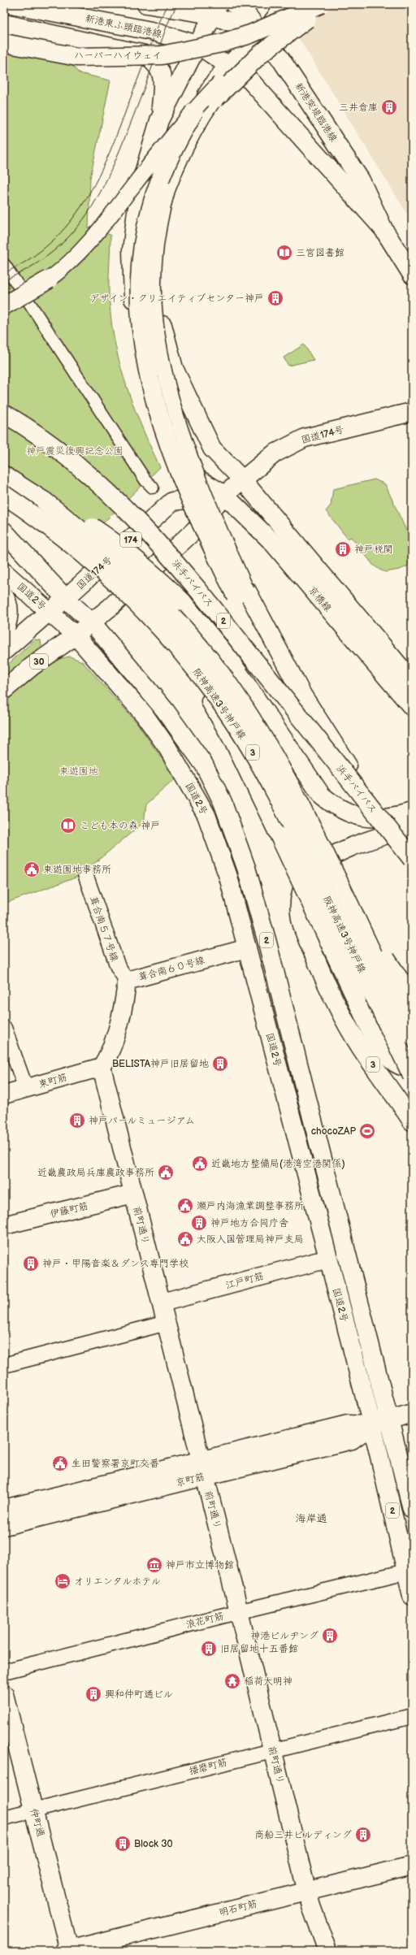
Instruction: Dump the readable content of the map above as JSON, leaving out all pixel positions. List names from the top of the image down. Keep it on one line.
{"streets":{"main road":["新港東ふ頭臨港線","ハーバーハイウェイ","新港突堤臨港線","国道174号","174","浜手バイパス","国道2号","京橋線","2","30","阪神高速3号神戸線","3","葺合南６０号線","東町筋","伊藤町筋","前町通り","江戸町筋","京町筋","仲町通","明石町筋"],"street":["葺合南５７号線","浪花町筋","播磨町筋"]},"crossings":[["新港東ふ頭臨港線","新港突堤臨港線"],["新港突堤臨港線","京橋線"],["国道174号","国道2号"],["国道174号","京橋線"],["国道174号","30"],["国道2号","30"],["国道2号","葺合南６０号線"],["国道2号","江戸町筋"],["国道2号","京町筋"],["国道2号","浪花町筋"],["阪神高速3号神戸線","3"],["葺合南５７号線","葺合南６０号線"],["葺合南６０号線","東町筋"],["葺合南６０号線","前町通り"],["東町筋","前町通り"],["伊藤町筋","前町通り"],["前町通り","江戸町筋"],["前町通り","京町筋"],["前町通り","浪花町筋"],["前町通り","播磨町筋"],["前町通り","明石町筋"],["播磨町筋","仲町通"],["仲町通","明石町筋"]],"districts":["海岸通"],"parks":["神戸震災復興記念公園","東遊園地"],"places":{"building":["三井倉庫","デザイン・クリエイティブセンター神戸","神戸税関","BELISTA神戸旧居留地","神戸パールミュージアム","神戸地方合同庁舎","神戸・甲陽音楽＆ダンス専門学校","神港ビルヂング","旧居留地十五番館","興和仲町通ビル","商船三井ビルディング","Block 30"],"library":["三宮図書館","こども本の森 神戸"],"public building":["東遊園地事務所","近畿地方整備局(港湾空港関係)","近畿農政局兵庫農政事務所","瀬戸内海漁業調整事務所","大阪入国管理局神戸支局","生田警察署京町交番"],"sports":["chocoZAP"],"museum":["神戸市立博物館"],"hotel":["オリエンタルホテル"],"temple":["稲荷大明神"]}}
